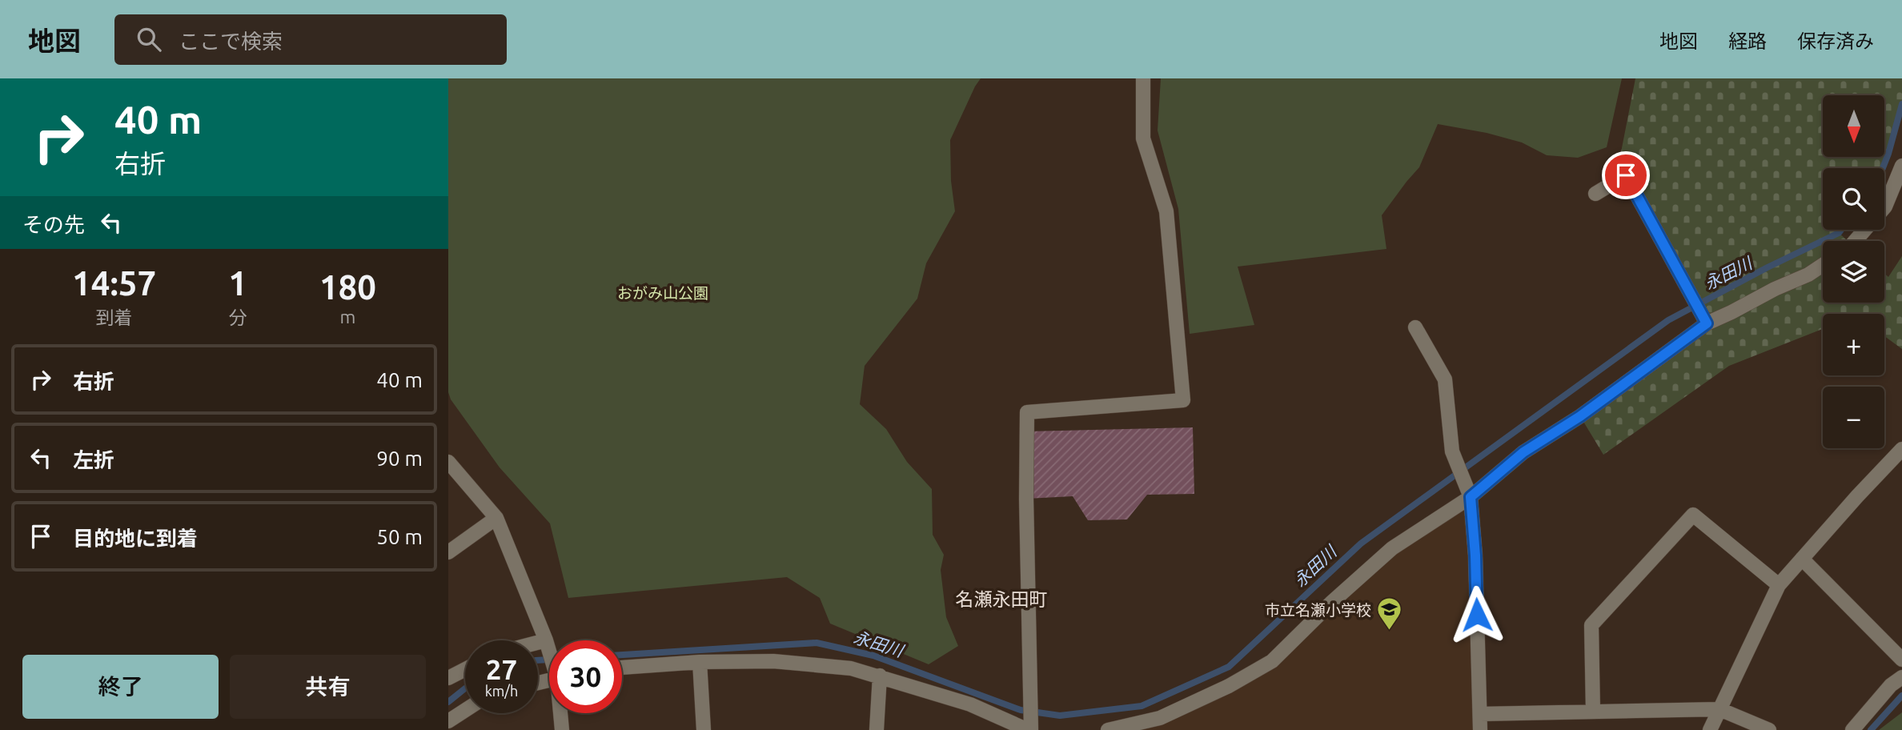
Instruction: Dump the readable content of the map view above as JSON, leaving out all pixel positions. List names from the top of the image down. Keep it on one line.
{"districts":["名瀬永田町"],"water":["永田川"],"parks":["おがみ山公園"],"places":{"school or university":["市立名瀬小学校"]},"north":"bottom","page":{"header":"地図","search":"ここで検索","nav":["地図","経路","保存済み"],"turn":["40 m","右折"],"map_buttons":["+","−"],"then":"その先","eta":["14:57","到着","1","分","180","m"],"list":[{"name":"右折","value":"40 m"},{"name":"左折","value":"90 m"},{"name":"目的地に到着","value":"50 m"}],"speed":"27 km/h","limit":"30","buttons":["終了","共有"]}}
